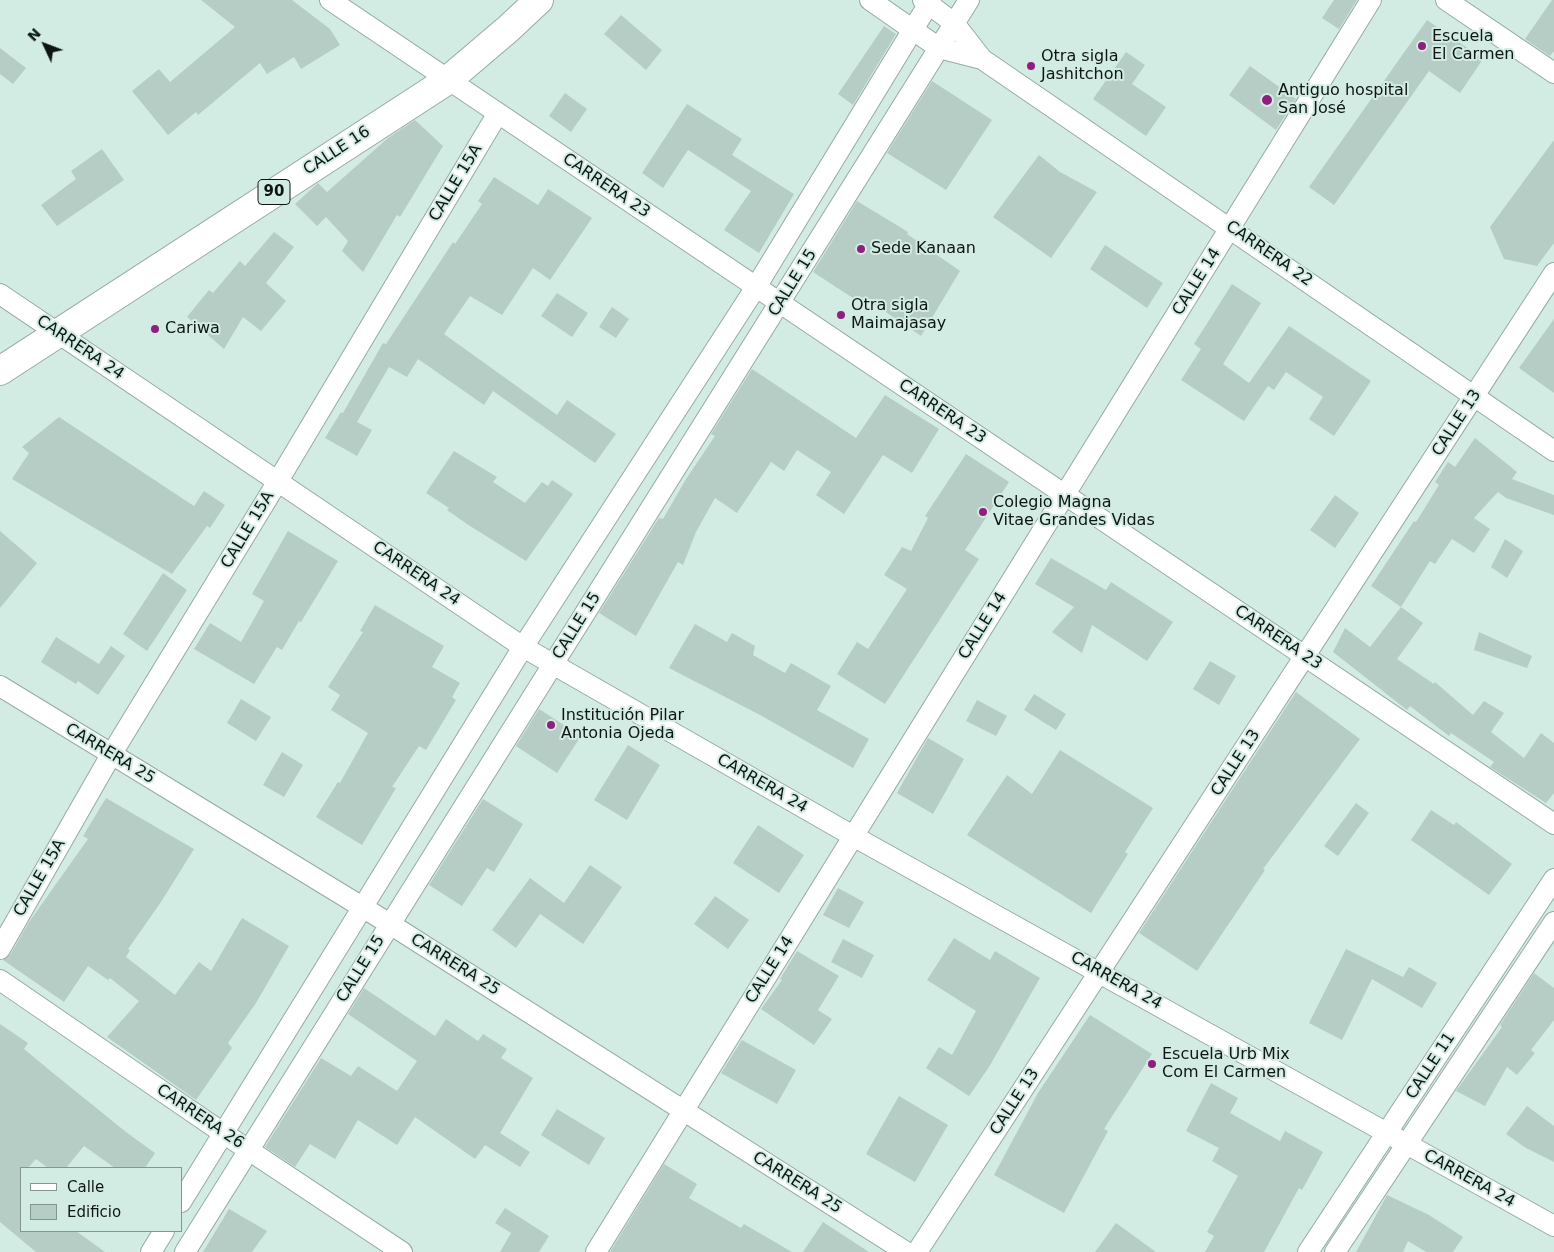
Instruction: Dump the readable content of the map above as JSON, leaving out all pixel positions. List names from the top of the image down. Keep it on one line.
{"streets":{"highway":["CALLE 16","90"],"street":["CALLE 15A","CARRERA 23","CARRERA 22","CALLE 14","CALLE 15","CARRERA 24","CALLE 13","CARRERA 25","CALLE 11","CARRERA 26"]},"crossings":[["CALLE 16","CARRERA 23"],["CALLE 16","CARRERA 24"],["CALLE 15A","CARRERA 23"],["CALLE 15A","CARRERA 24"],["CALLE 15A","CARRERA 25"],["CARRERA 23","CALLE 14"],["CARRERA 23","CALLE 15"],["CARRERA 23","CALLE 13"],["CARRERA 22","CALLE 14"],["CARRERA 22","CALLE 15"],["CARRERA 22","CALLE 13"],["CALLE 14","CARRERA 24"],["CALLE 14","CARRERA 25"],["CALLE 15","CARRERA 24"],["CALLE 15","CARRERA 25"],["CALLE 15","CARRERA 26"],["CARRERA 24","CALLE 13"],["CARRERA 24","CALLE 11"]],"places":["Escuela El Carmen","Otra sigla Jashitchon","Antiguo hospital San José","Sede Kanaan","Otra sigla Maimajasay","Cariwa","Colegio Magna Vitae Grandes Vidas","Institución Pilar Antonia Ojeda","Escuela Urb Mix Com El Carmen"],"legend":["Calle","Edificio"],"north":"top left"}
